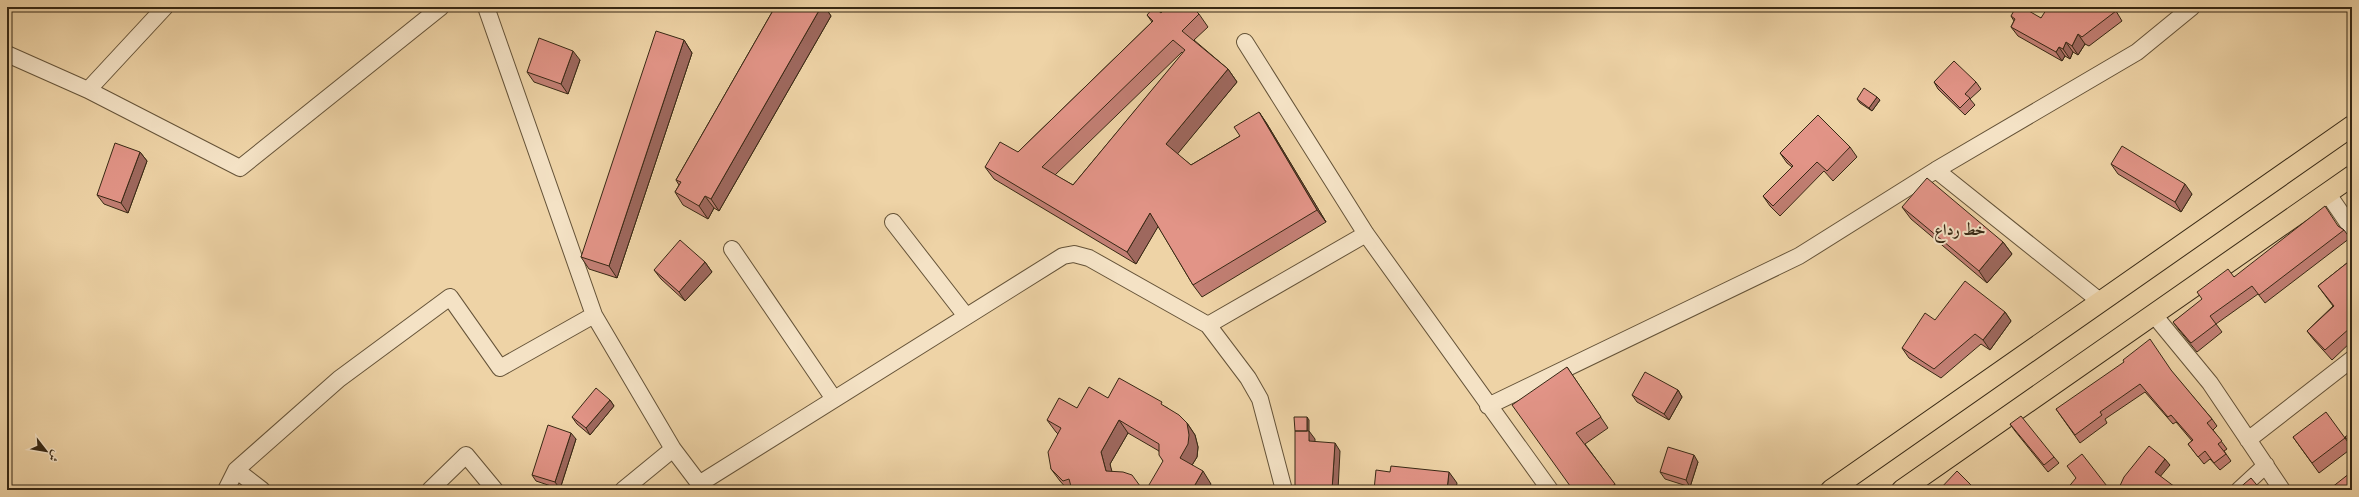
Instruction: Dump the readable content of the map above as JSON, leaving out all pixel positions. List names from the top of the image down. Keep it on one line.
{"districts":["خط رداع"],"north":"bottom right"}
